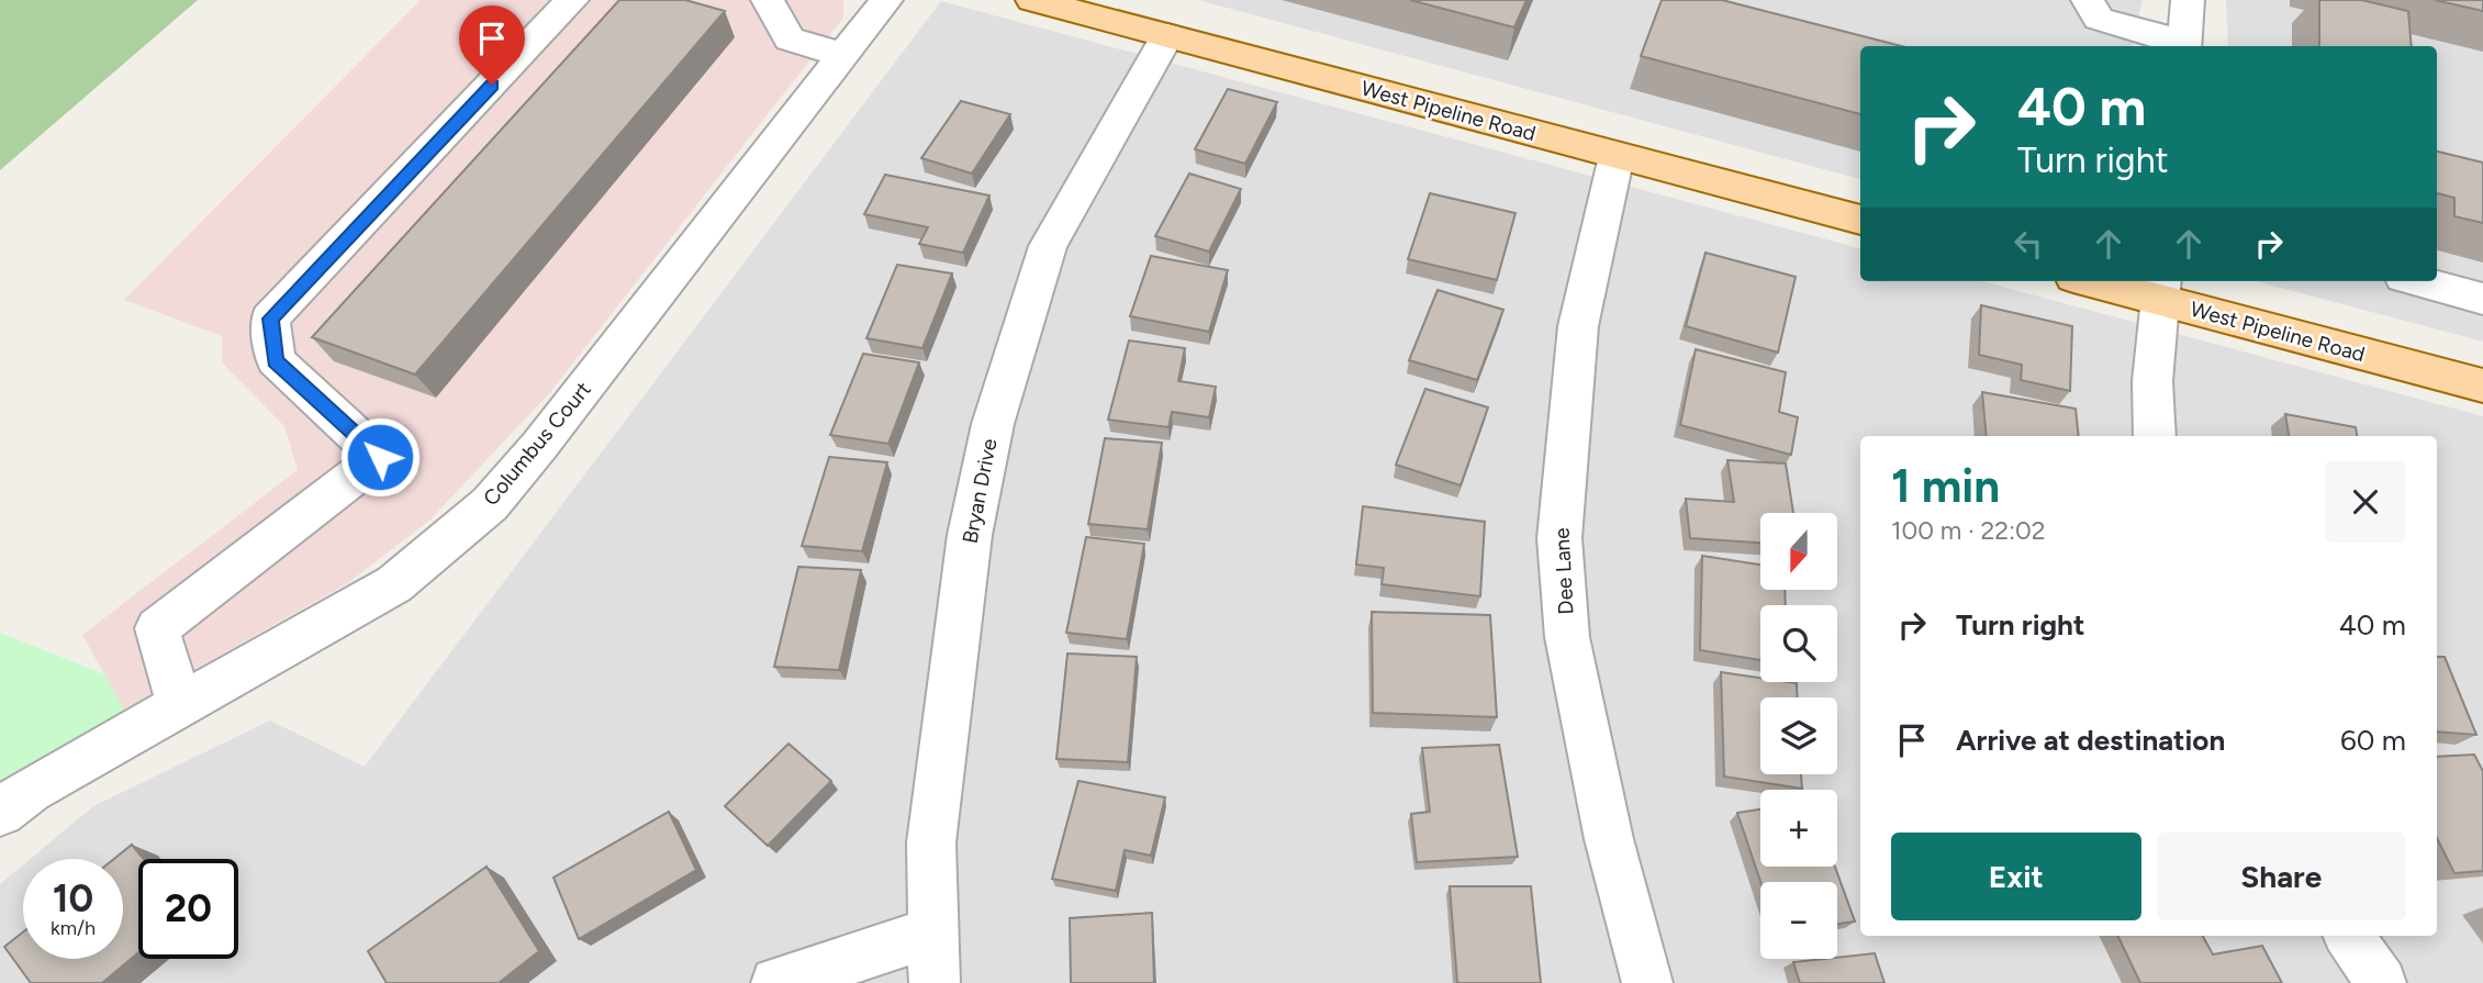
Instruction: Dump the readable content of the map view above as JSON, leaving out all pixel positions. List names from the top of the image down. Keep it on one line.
{"streets":{"main road":["West Pipeline Road"],"street":["Columbus Court","Bryan Drive","Dee Lane"]},"crossings":[["West Pipeline Road","Bryan Drive"],["West Pipeline Road","Dee Lane"]],"north":"bottom","page":{"turn":["40 m","Turn right"],"heading":["1 min","100 m · 22:02"],"map_buttons":["+","−"],"list":[{"name":"Turn right","value":"40 m"},{"name":"Arrive at destination","value":"60 m"}],"buttons":["Exit","Share"],"speed":"10 km/h","limit":"20"}}
